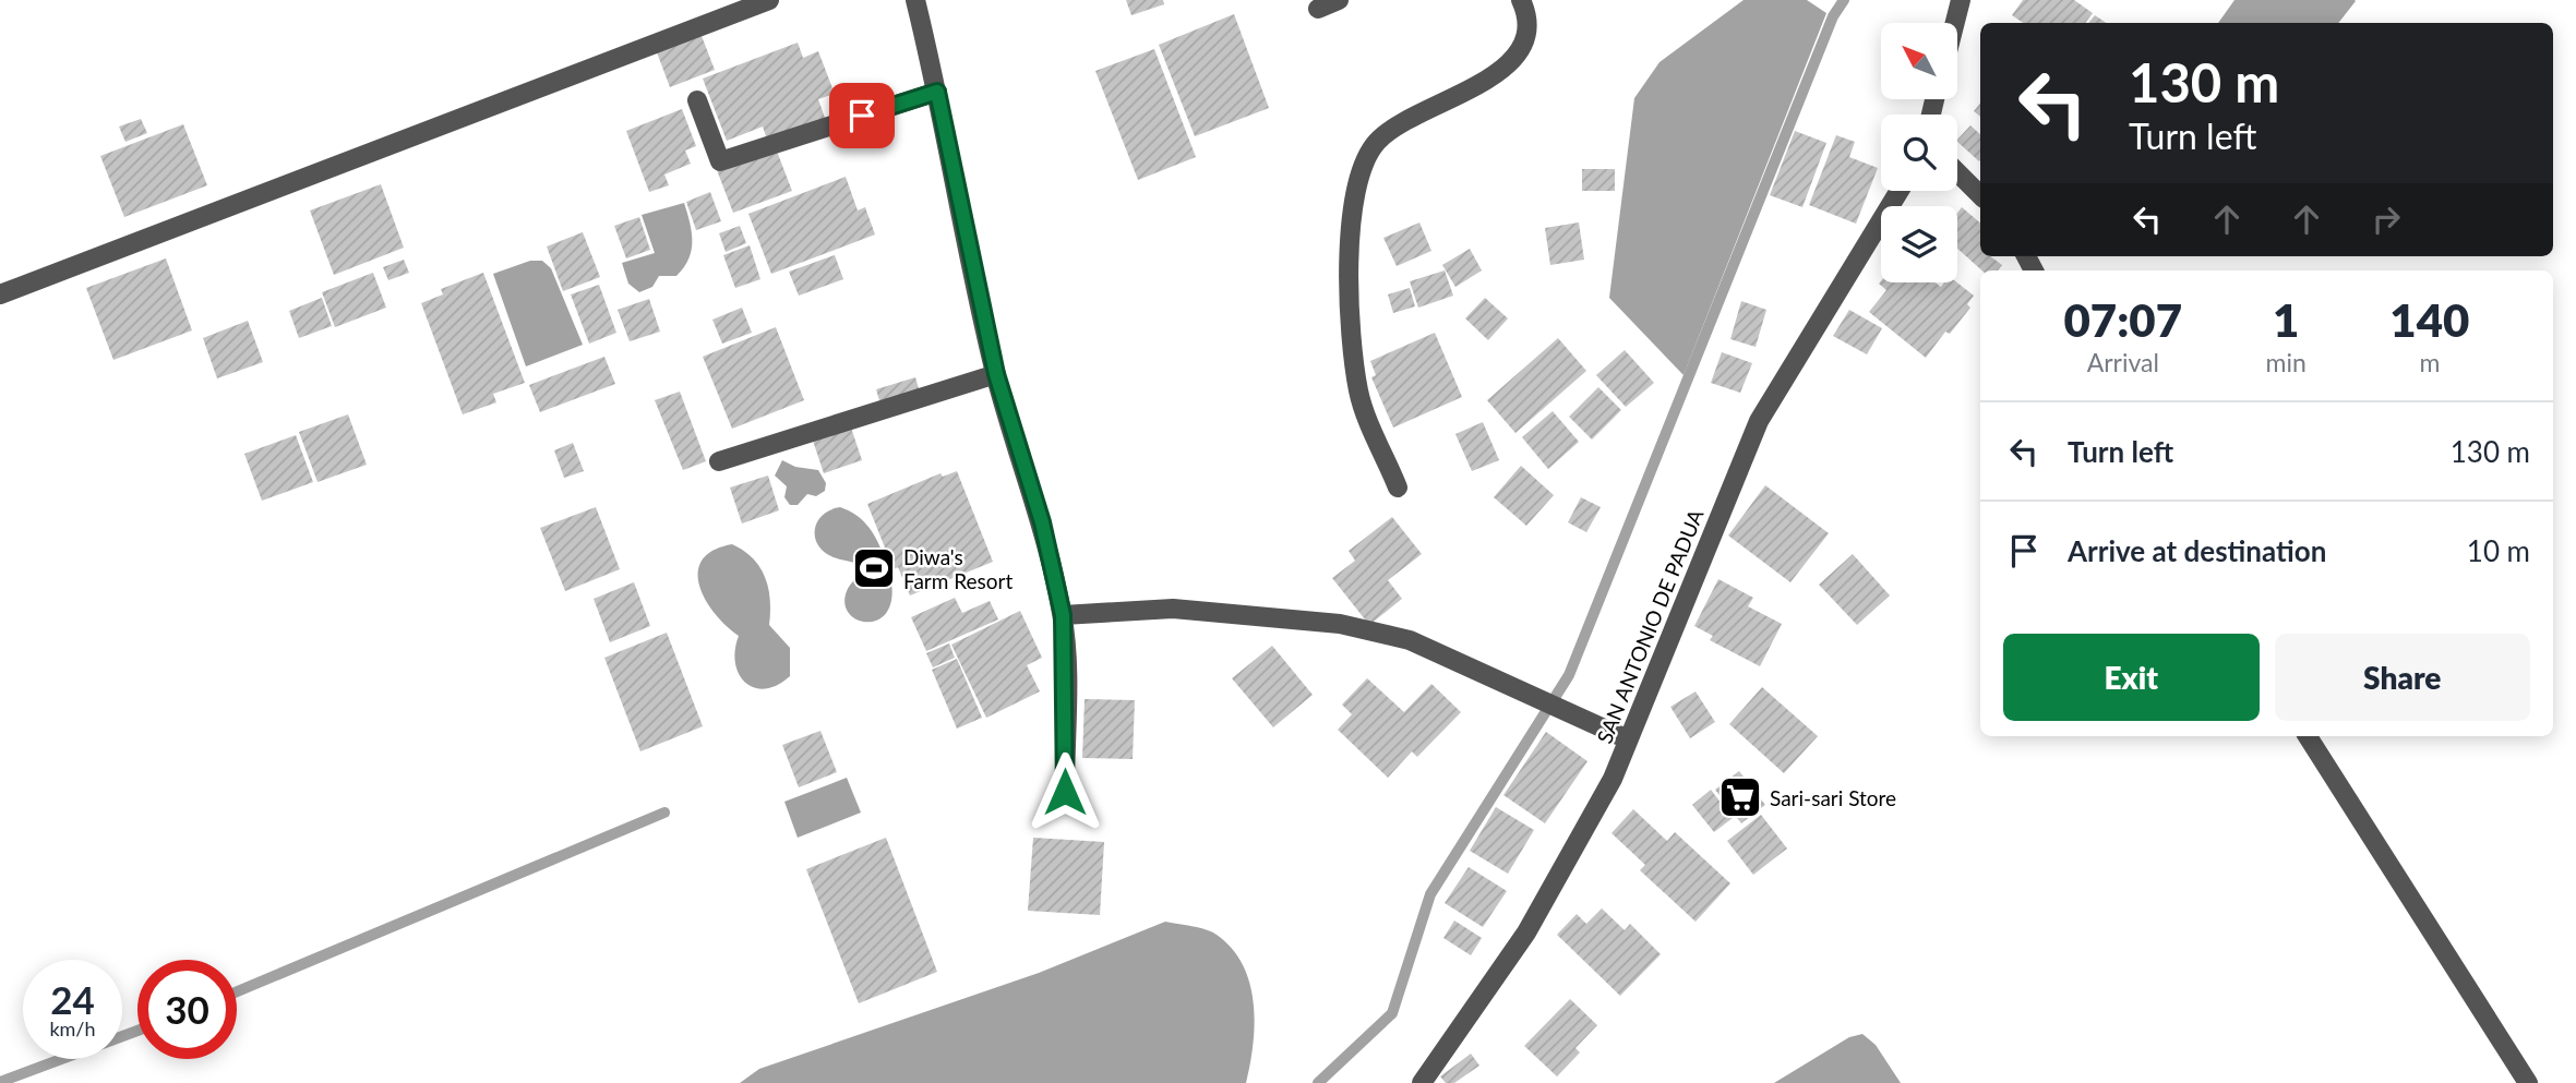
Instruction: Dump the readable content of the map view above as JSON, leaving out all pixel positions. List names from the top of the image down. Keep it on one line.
{"streets":{"street":["SAN ANTONIO DE PADUA"]},"places":{"sports":["Diwa's Farm Resort"],"supermarket":["Sari-sari Store"]},"north":"top left","page":{"turn":["130 m","Turn left"],"eta":["07:07","Arrival","1","min","140","m"],"list":[{"name":"Turn left","value":"130 m"},{"name":"Arrive at destination","value":"10 m"}],"buttons":["Exit","Share"],"speed":"24 km/h","limit":"30"}}
